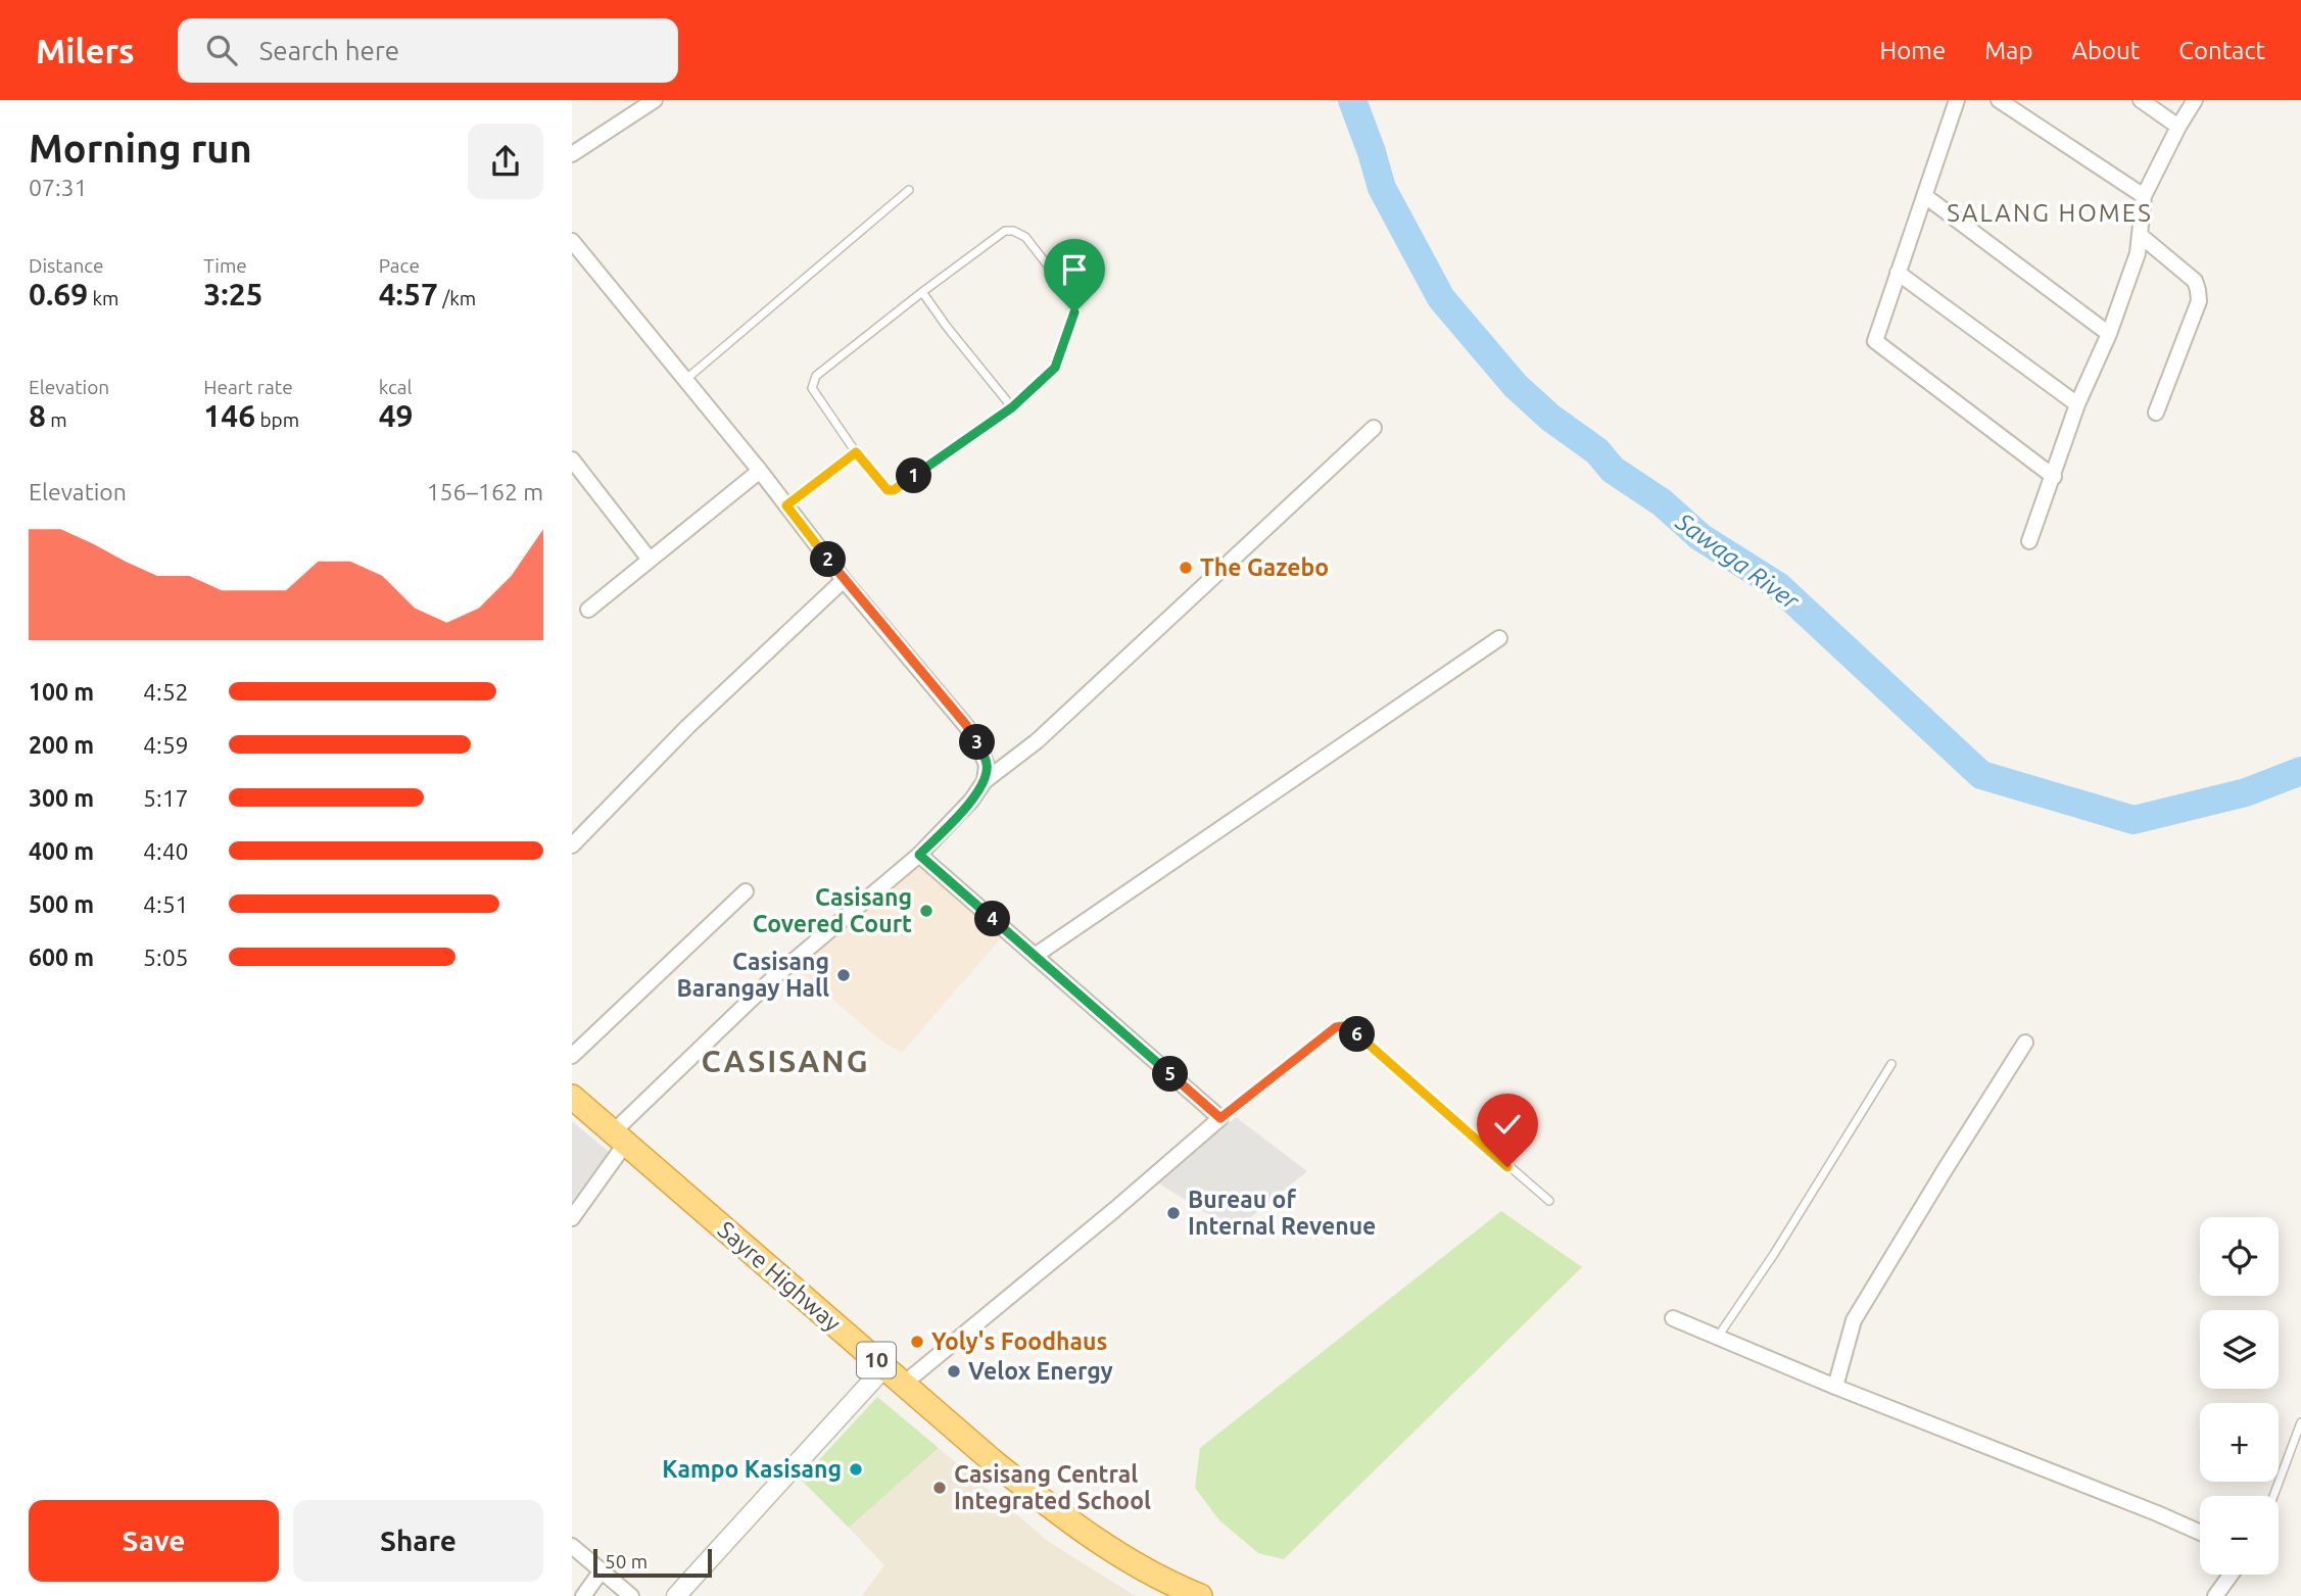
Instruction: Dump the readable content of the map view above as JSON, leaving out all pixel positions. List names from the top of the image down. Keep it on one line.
{"streets":{"highway":["Sayre Highway","10"]},"districts":["SALANG HOMES","CASISANG"],"water":["Sawaga River"],"places":["The Gazebo","Casisang Covered Court","Casisang Barangay Hall","Bureau of Internal Revenue","Yoly's Foodhaus","Velox Energy","Kampo Kasisang","Casisang Central Integrated School"],"scale_bar":"50 m","page":{"header":"Milers","search":"Search here","nav":["Home","Map","About","Contact"],"heading":["Morning run","07:31"],"stats":[["Distance","0.69 km"],["Time","3:25"],["Pace","4:57 /km"],["Elevation","8 m"],["Heart rate","146 bpm"],["kcal","49"]],"pins":["1","2","3","4","6","5"],"chart":["Elevation","156–162 m"],"list":[{"name":"100 m","note":"4:52"},{"name":"200 m","note":"4:59"},{"name":"300 m","note":"5:17"},{"name":"400 m","note":"4:40"},{"name":"500 m","note":"4:51"},{"name":"600 m","note":"5:05"}],"map_buttons":["+","−"],"buttons":["Save","Share"],"scale":"50 m"}}
